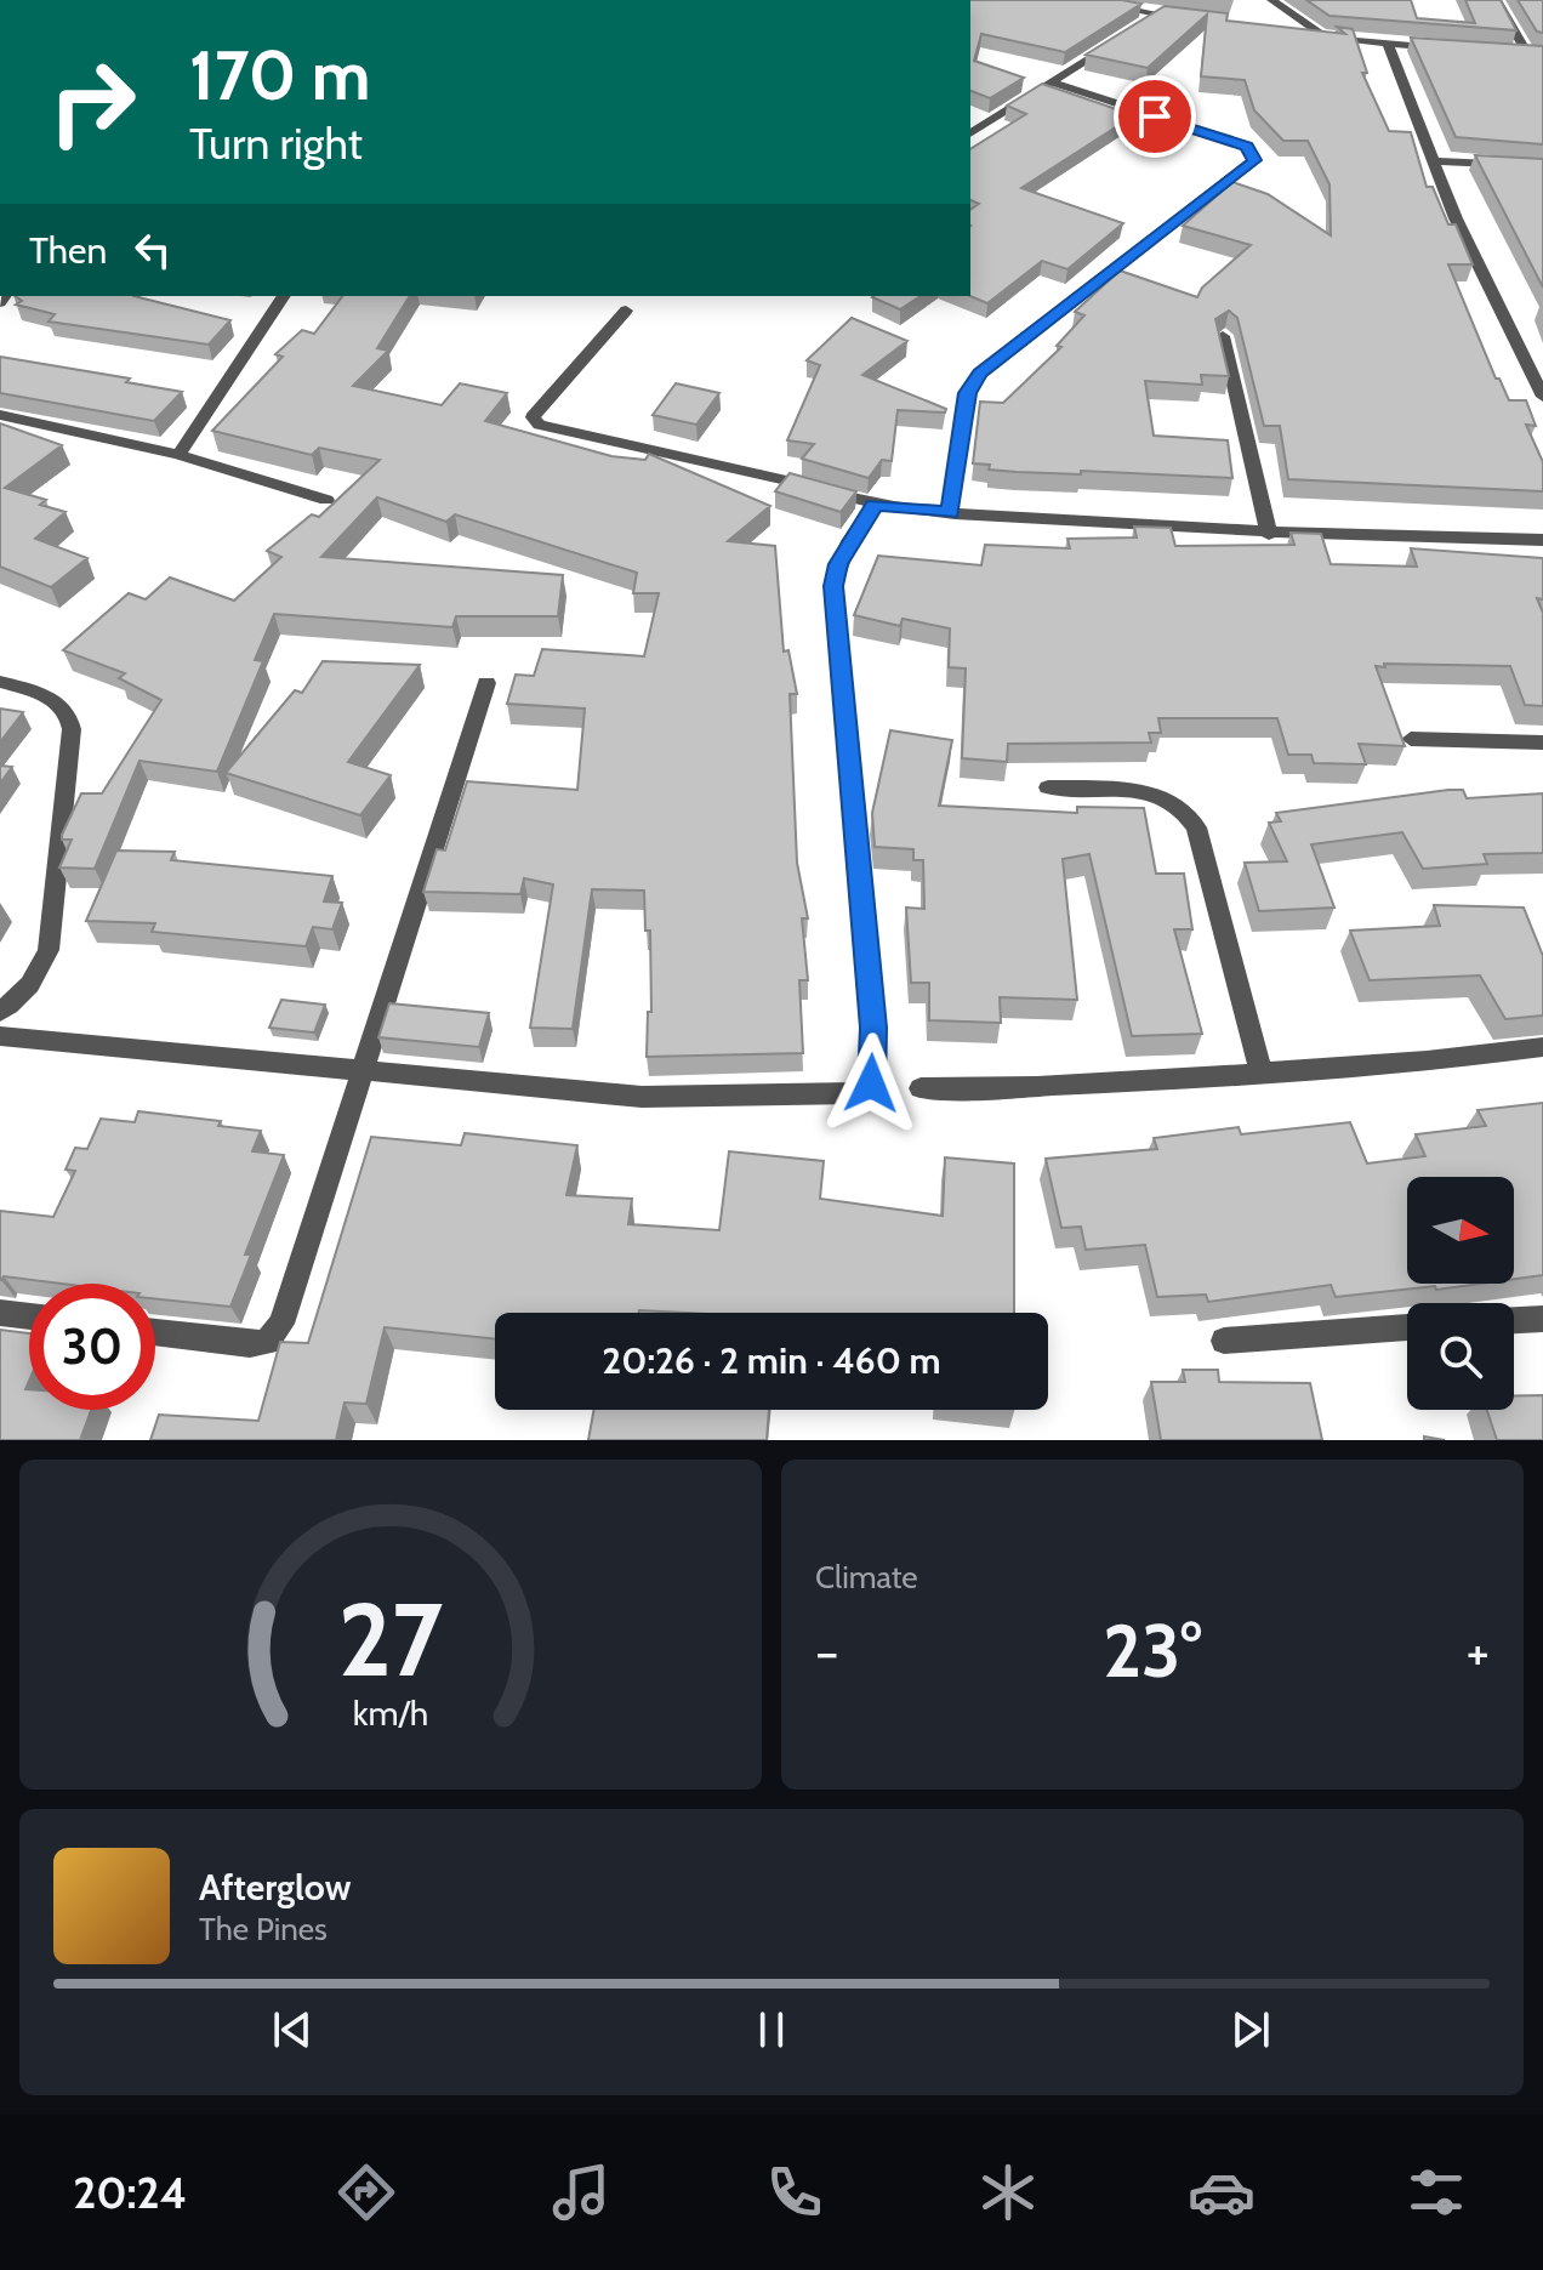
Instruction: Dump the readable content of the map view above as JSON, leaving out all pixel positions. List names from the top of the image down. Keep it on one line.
{"north":"right","page":{"turn":["170 m","Turn right"],"then":"Then","limit":"30","trip":"20:26 · 2 min · 460 m","tile":"Climate","heat":["−","23°","+"],"song":["Afterglow","The Pines"],"tabs":"20:24","gauge":["27","km/h"]}}
